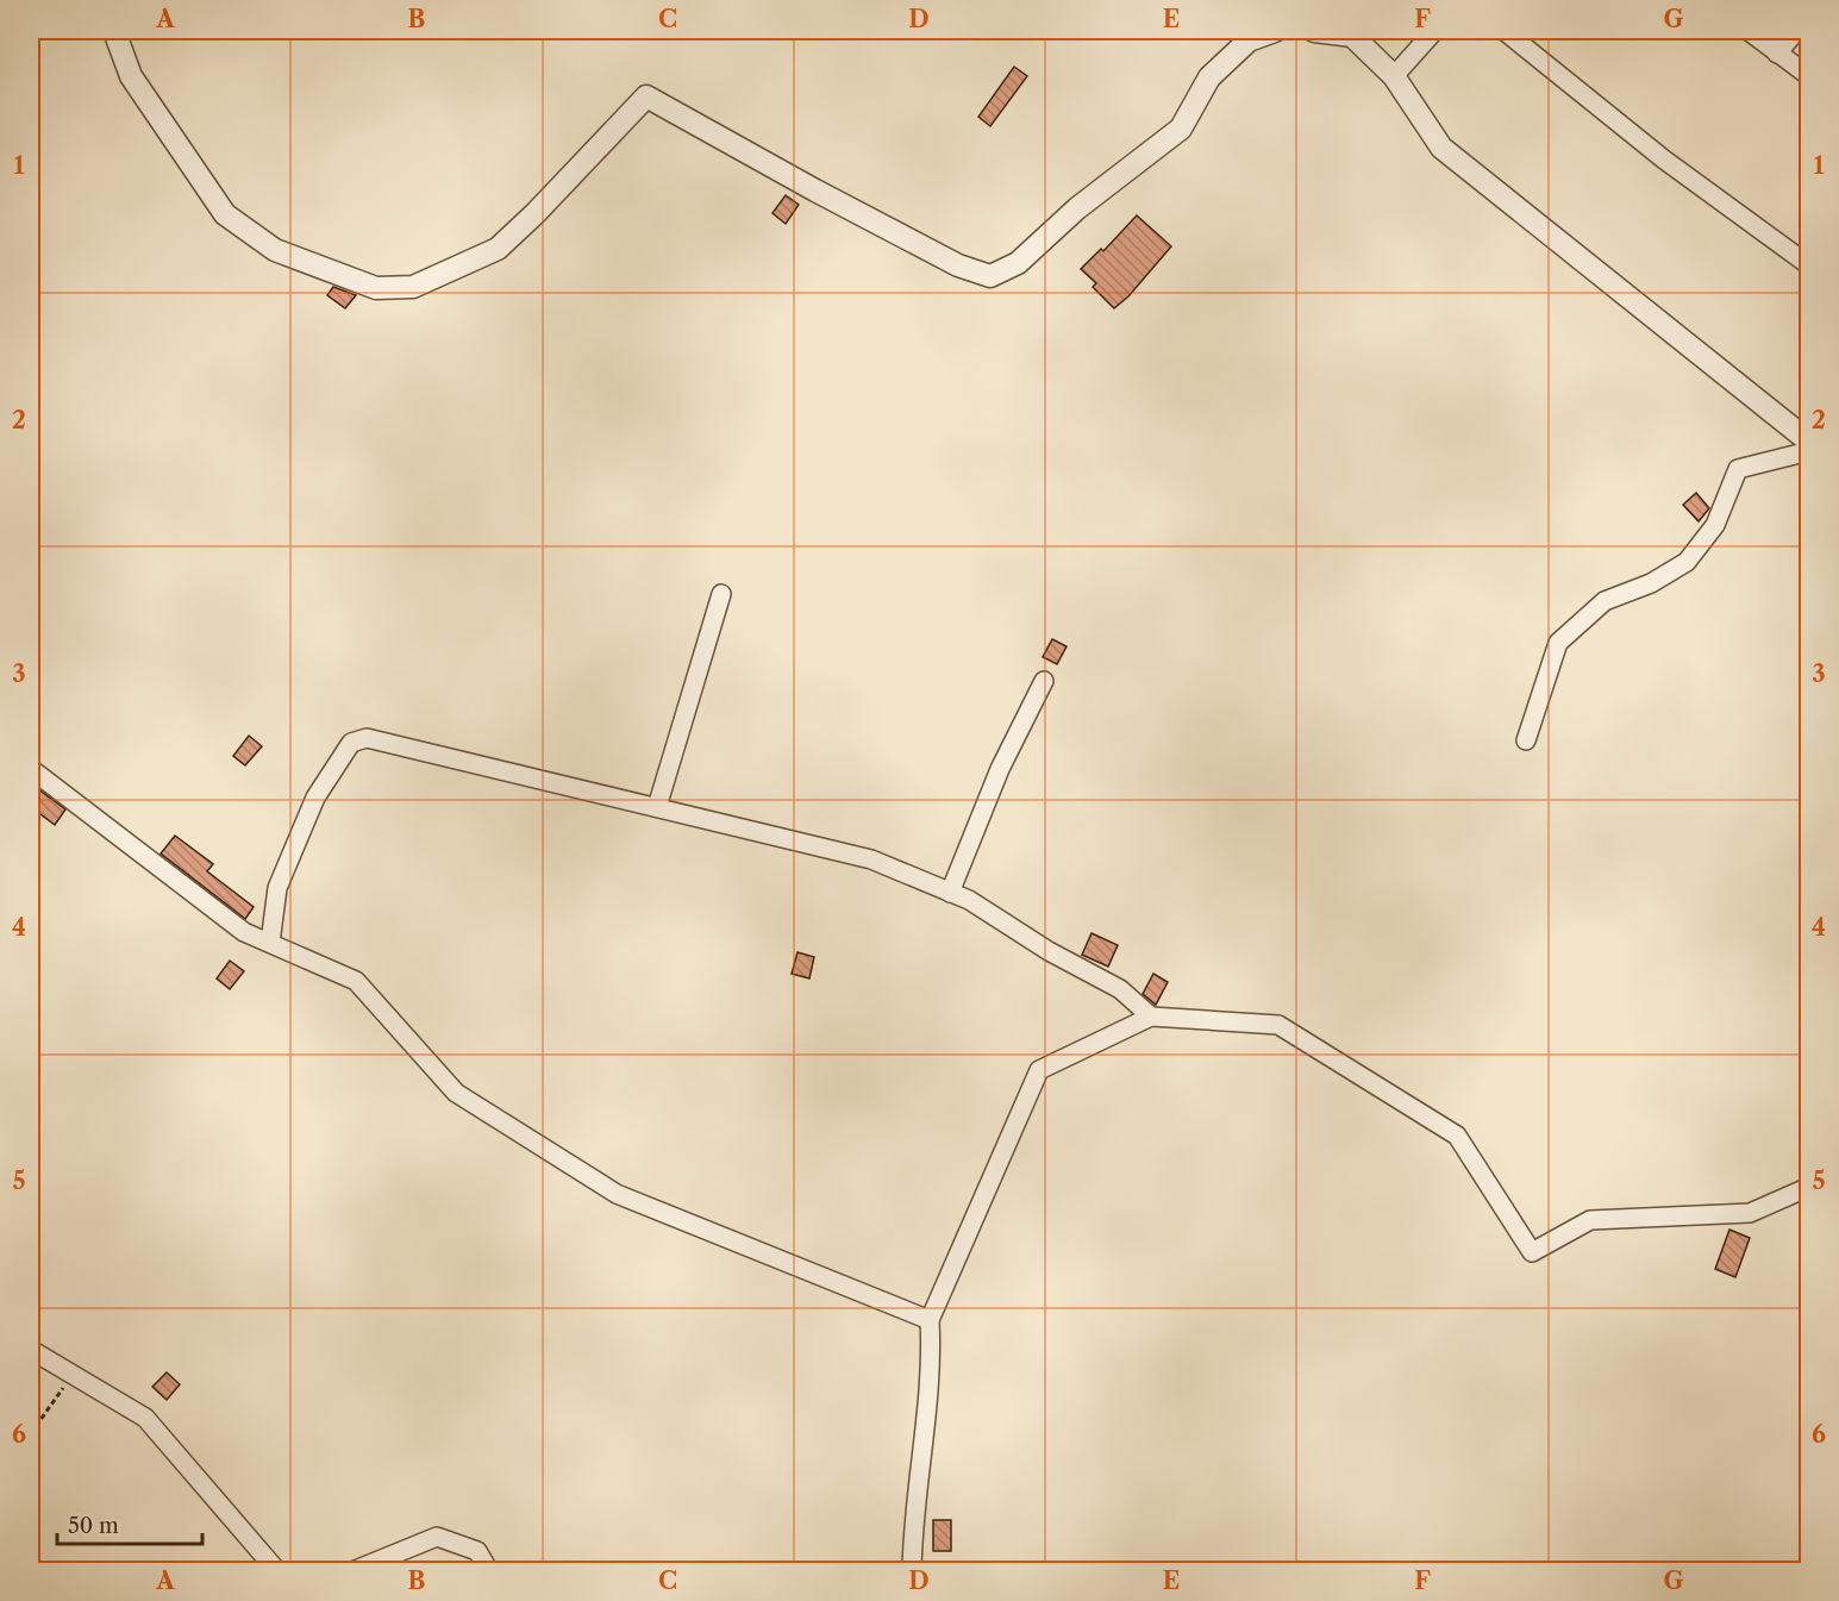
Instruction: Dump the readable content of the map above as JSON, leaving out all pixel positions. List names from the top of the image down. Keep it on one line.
{"scale_bar":"50 m","grid":{"columns":["A","B","C","D","E","F","G"],"rows":["1","2","3","4","5","6"]}}
